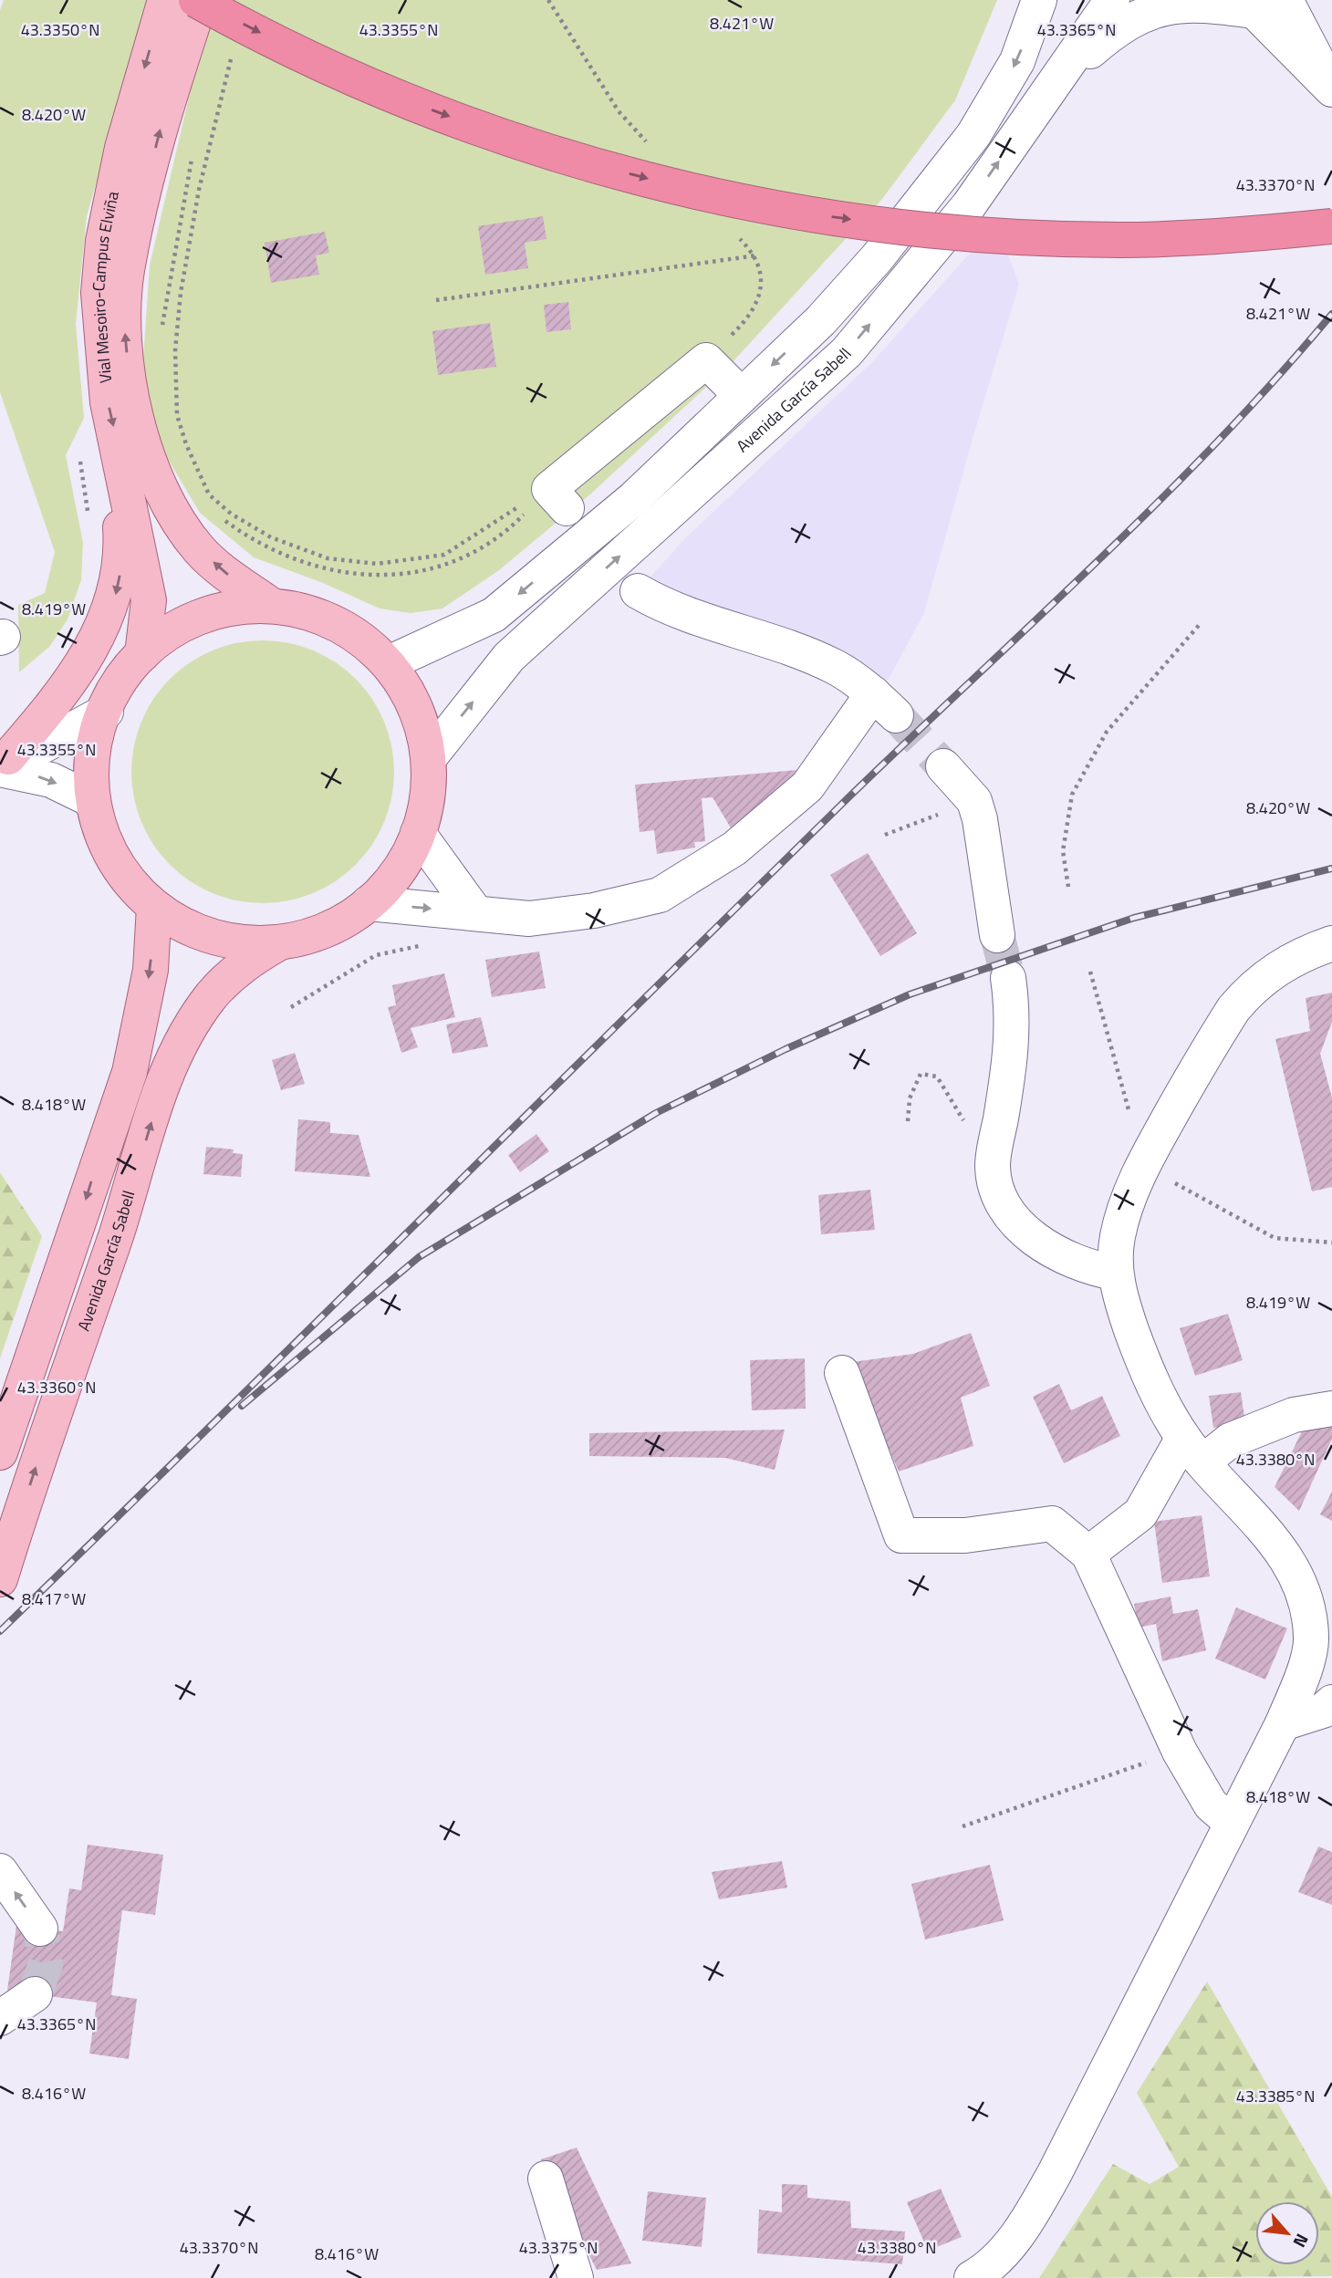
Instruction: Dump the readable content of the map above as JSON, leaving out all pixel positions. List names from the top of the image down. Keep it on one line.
{"streets":{"main road":["Vial Mesoiro-Campus Elviña","Avenida García Sabell"]},"north":"bottom right","coordinates":["8.421°W","43.3350°N","43.3355°N","43.3365°N","8.420°W","43.3370°N","8.419°W","8.418°W","43.3360°N","43.3380°N","8.417°W","8.416°W","43.3385°N","43.3375°N"]}
